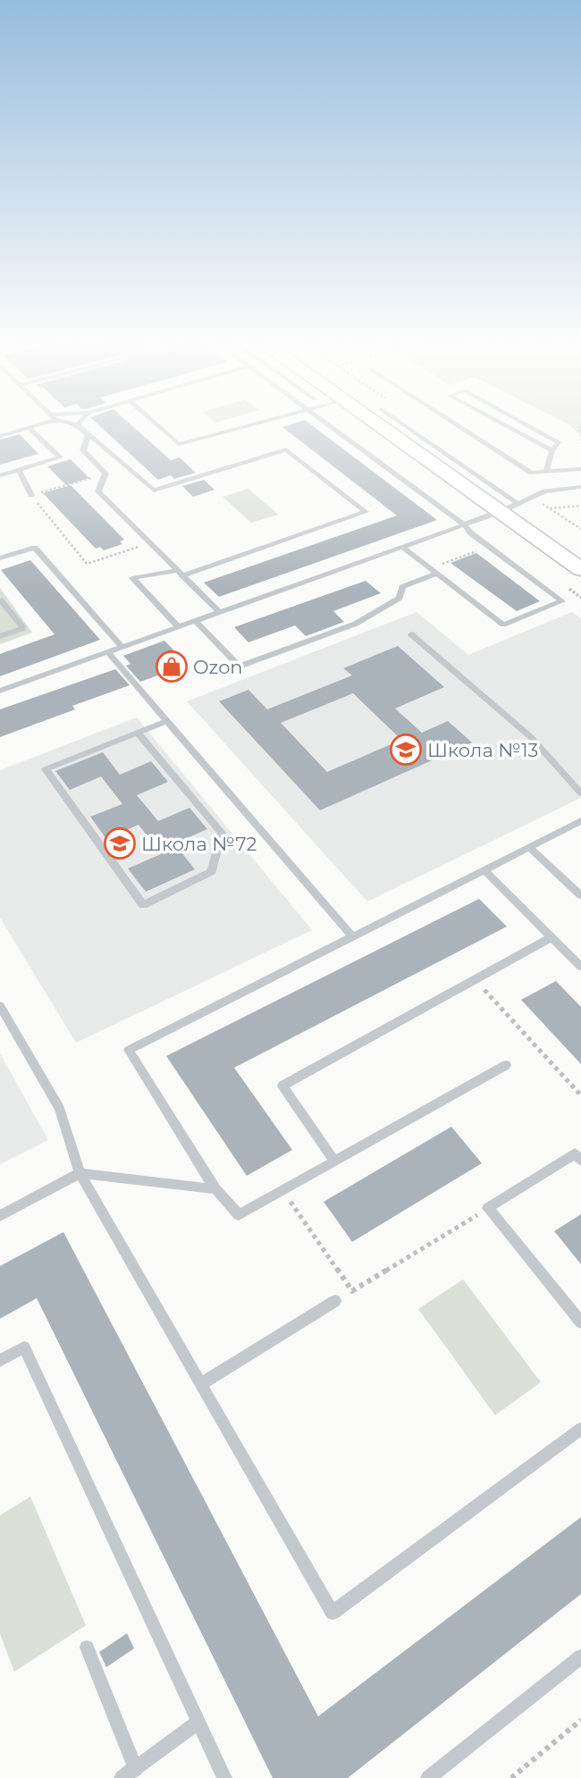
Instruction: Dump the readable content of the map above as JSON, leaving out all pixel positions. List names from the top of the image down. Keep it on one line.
{"places":{"shop":["Ozon"],"school or university":["Школа №13","Школа №72"]}}
